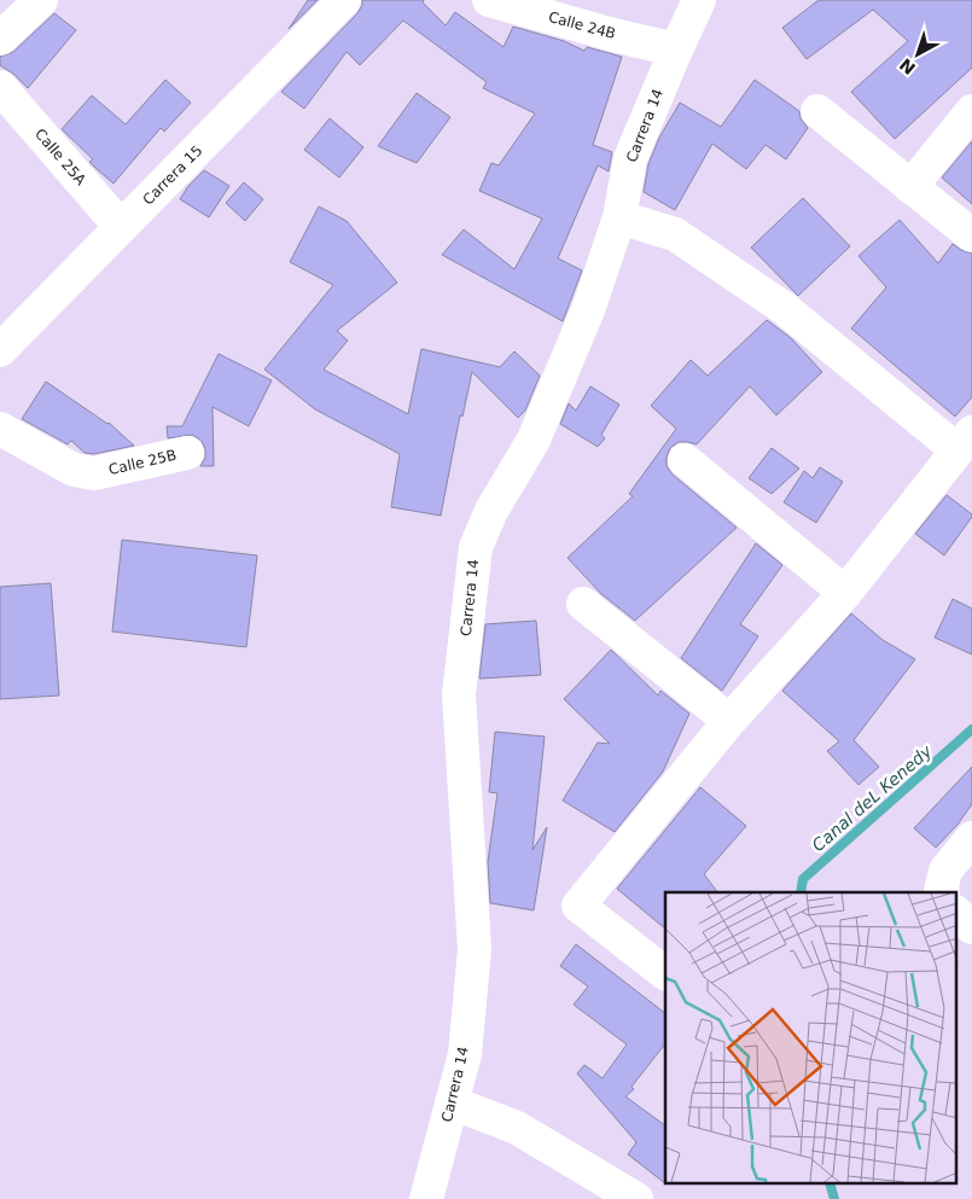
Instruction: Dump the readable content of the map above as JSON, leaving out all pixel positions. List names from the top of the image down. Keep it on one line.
{"streets":{"street":["Calle 24B","Carrera 14","Calle 25A","Carrera 15","Calle 25B"]},"crossings":[["Calle 24B","Carrera 14"],["Calle 25A","Carrera 15"]],"water":["Canal deL Kenedy"],"north":"bottom left"}
